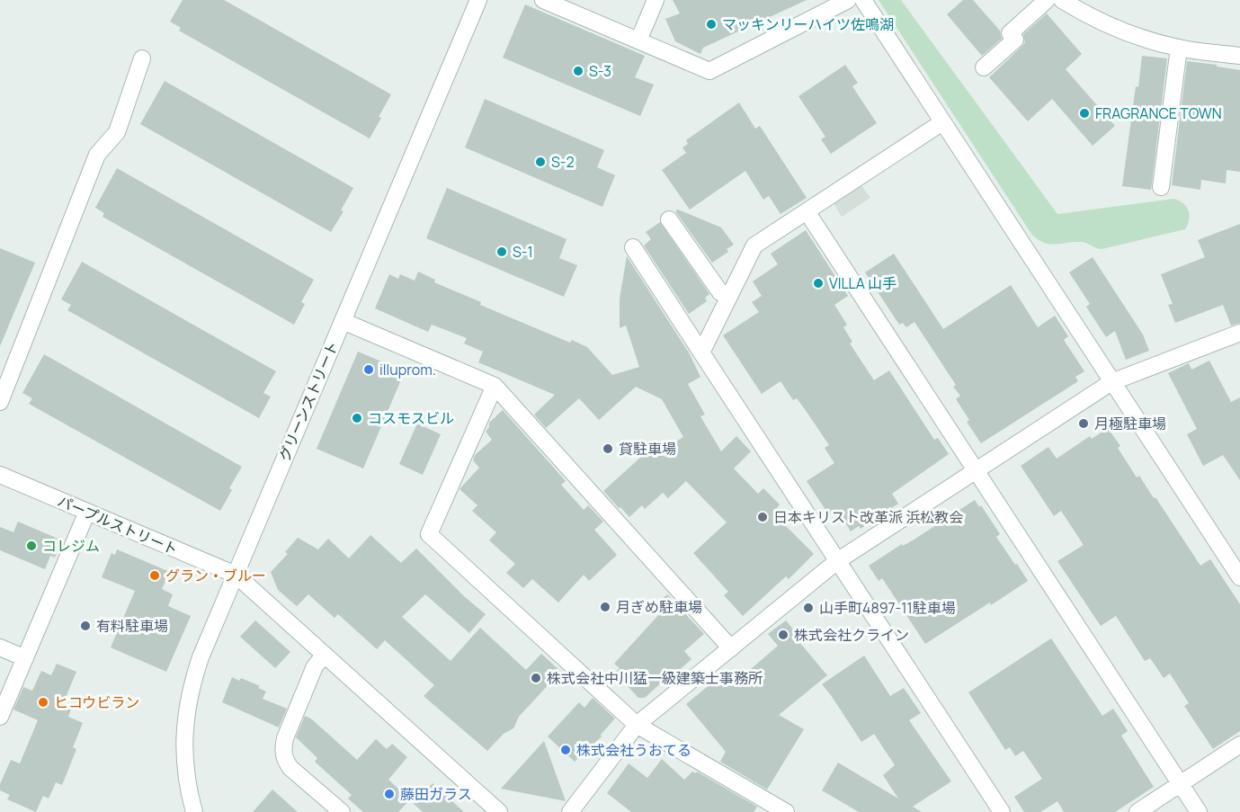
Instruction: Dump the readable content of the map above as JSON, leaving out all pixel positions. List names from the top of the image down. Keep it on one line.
{"streets":{"street":["グリーンストリート","パープルストリート"]},"crossings":[["グリーンストリート","パープルストリート"]],"places":["マッキンリーハイツ佐鳴湖","S-3","FRAGRANCE TOWN","S-2","S-1","VILLA 山手","illuprom.","コスモスビル","月極駐車場","貸駐車場","日本キリスト改革派 浜松教会","コレジム","グラン・ブルー","月ぎめ駐車場","山手町4897-11駐車場","有料駐車場","株式会社クライン","株式会社中川猛一級建築士事務所","ヒコウビラン","株式会社うおてる","藤田ガラス"]}
